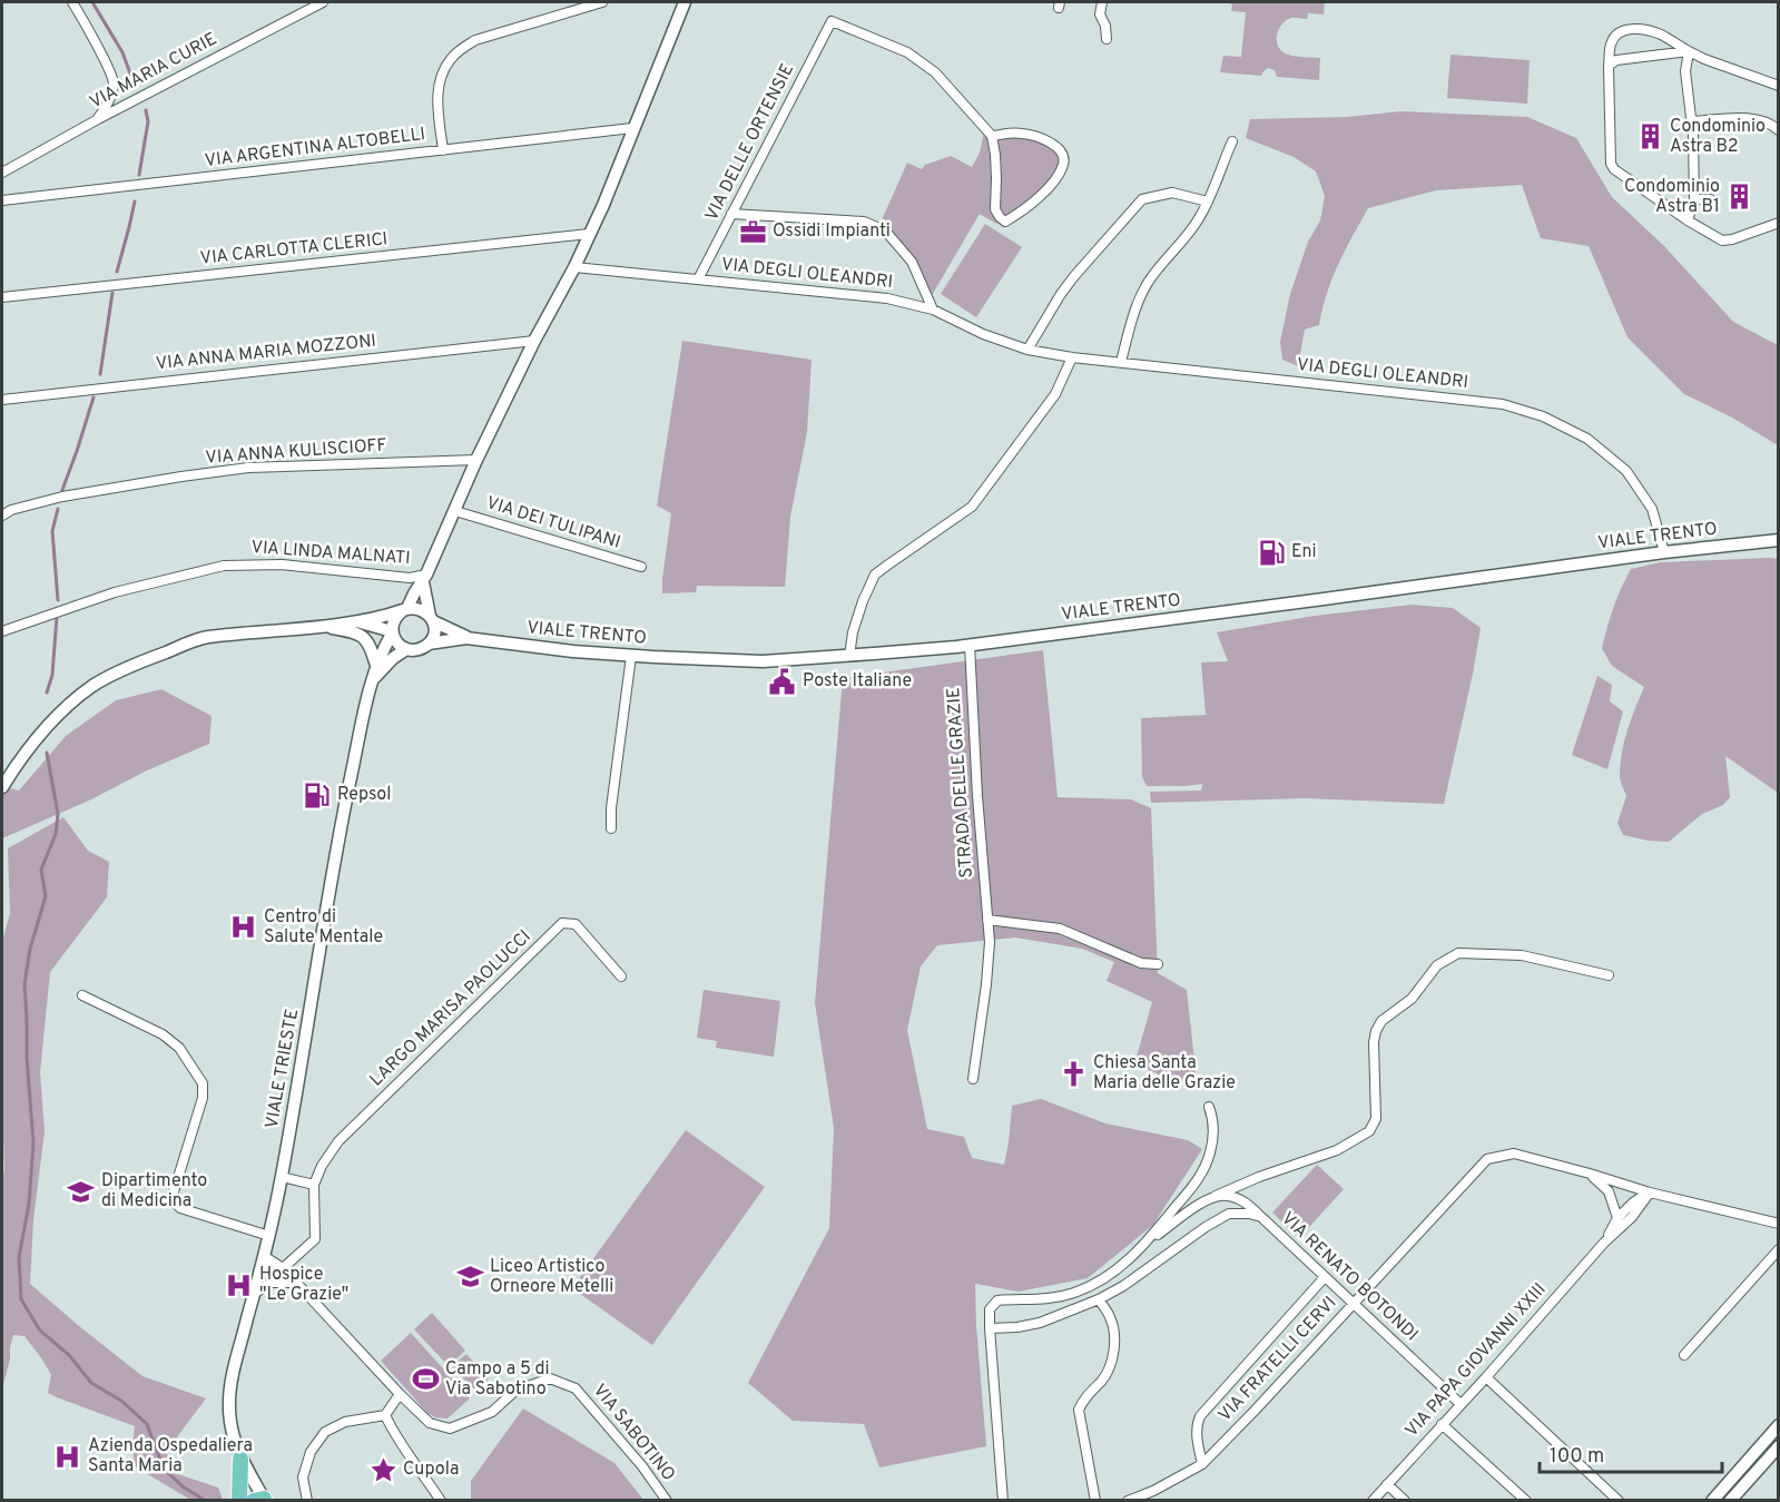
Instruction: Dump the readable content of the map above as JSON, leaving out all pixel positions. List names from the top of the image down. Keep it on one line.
{"streets":{"street":["VIA MARIA CURIE","VIA DELLE ORTENSIE","VIA ARGENTINA ALTOBELLI","VIA CARLOTTA CLERICI","VIA DEGLI OLEANDRI","VIA ANNA MARIA MOZZONI","VIA ANNA KULISCIOFF","VIA DEI TULIPANI","VIALE TRENTO","VIA LINDA MALNATI","STRADA DELLE GRAZIE","LARGO MARISA PAOLUCCI","VIALE TRIESTE","VIA RENATO BOTONDI","VIA FRATELLI CERVI","VIA PAPA GIOVANNI XXIII","VIA SABOTINO"]},"crossings":[["VIA DELLE ORTENSIE","VIA DEGLI OLEANDRI"],["VIA DEGLI OLEANDRI","VIALE TRENTO"],["VIALE TRENTO","STRADA DELLE GRAZIE"],["VIALE TRENTO","VIALE TRIESTE"],["LARGO MARISA PAOLUCCI","VIALE TRIESTE"],["LARGO MARISA PAOLUCCI","VIA SABOTINO"],["VIALE TRIESTE","VIA SABOTINO"],["VIA RENATO BOTONDI","VIA FRATELLI CERVI"],["VIA RENATO BOTONDI","VIA PAPA GIOVANNI XXIII"]],"places":{"building":["Condominio Astra B2","Condominio Astra B1"],"office":["Ossidi Impianti"],"fuel station":["Eni","Repsol"],"public building":["Poste Italiane"],"hospital":["Centro di Salute Mentale","Hospice \"Le Grazie\"","Azienda Ospedaliera Santa Maria"],"church":["Chiesa Santa Maria delle Grazie"],"school or university":["Dipartimento di Medicina","Liceo Artistico Orneore Metelli"],"sports":["Campo a 5 di Via Sabotino"],"place":["Cupola"]},"scale_bar":"100 m"}
